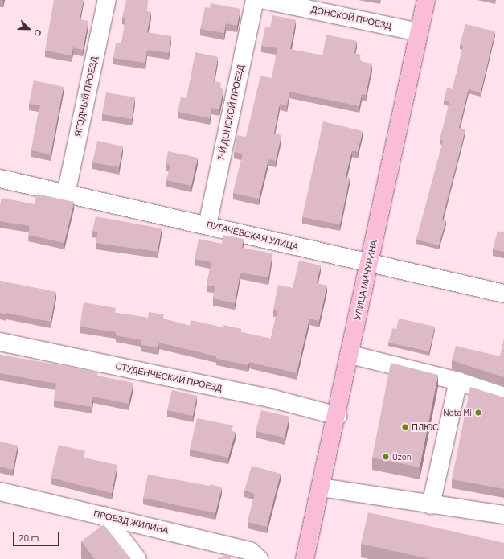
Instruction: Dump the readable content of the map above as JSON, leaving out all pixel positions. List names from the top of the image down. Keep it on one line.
{"streets":{"main road":["УЛИЦА МИЧУРИНА"],"street":["ДОНСКОЙ ПРОЕЗД","ЯГОДНЫЙ ПРОЕЗД","7-Й ДОНСКОЙ ПРОЕЗД","ПУГАЧЁВСКАЯ УЛИЦА","СТУДЕНЧЕСКИЙ ПРОЕЗД","ПРОЕЗД ЖИЛИНА"]},"crossings":[["ДОНСКОЙ ПРОЕЗД","УЛИЦА МИЧУРИНА"],["ЯГОДНЫЙ ПРОЕЗД","ПУГАЧЁВСКАЯ УЛИЦА"],["7-Й ДОНСКОЙ ПРОЕЗД","ПУГАЧЁВСКАЯ УЛИЦА"],["ПУГАЧЁВСКАЯ УЛИЦА","УЛИЦА МИЧУРИНА"],["УЛИЦА МИЧУРИНА","СТУДЕНЧЕСКИЙ ПРОЕЗД"]],"places":["Nota Mi","ПЛЮС","Ozon"],"scale_bar":"20 m","north":"bottom right"}
